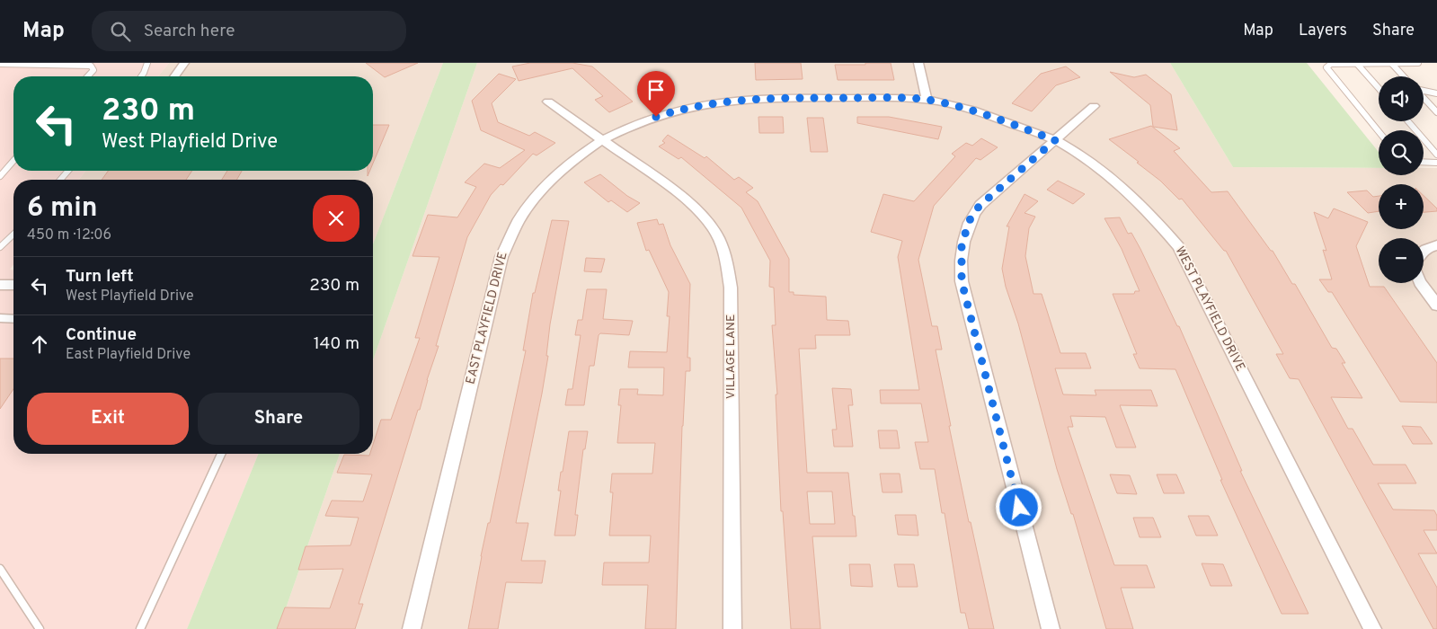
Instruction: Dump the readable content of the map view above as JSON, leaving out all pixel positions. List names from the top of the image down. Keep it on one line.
{"streets":{"street":["WEST PLAYFIELD DRIVE","EAST PLAYFIELD DRIVE","VILLAGE LANE"]},"crossings":[["WEST PLAYFIELD DRIVE","EAST PLAYFIELD DRIVE"],["EAST PLAYFIELD DRIVE","VILLAGE LANE"]],"page":{"header":"Map","search":"Search here","nav":["Map","Layers","Share"],"map_buttons":["+","−"],"turn":["230 m","West Playfield Drive"],"heading":["6 min","450 m · 12:06"],"list":[{"name":"Turn left","note":"West Playfield Drive","value":"230 m"},{"name":"Continue","note":"East Playfield Drive","value":"140 m"}],"buttons":["Exit","Share"]}}
